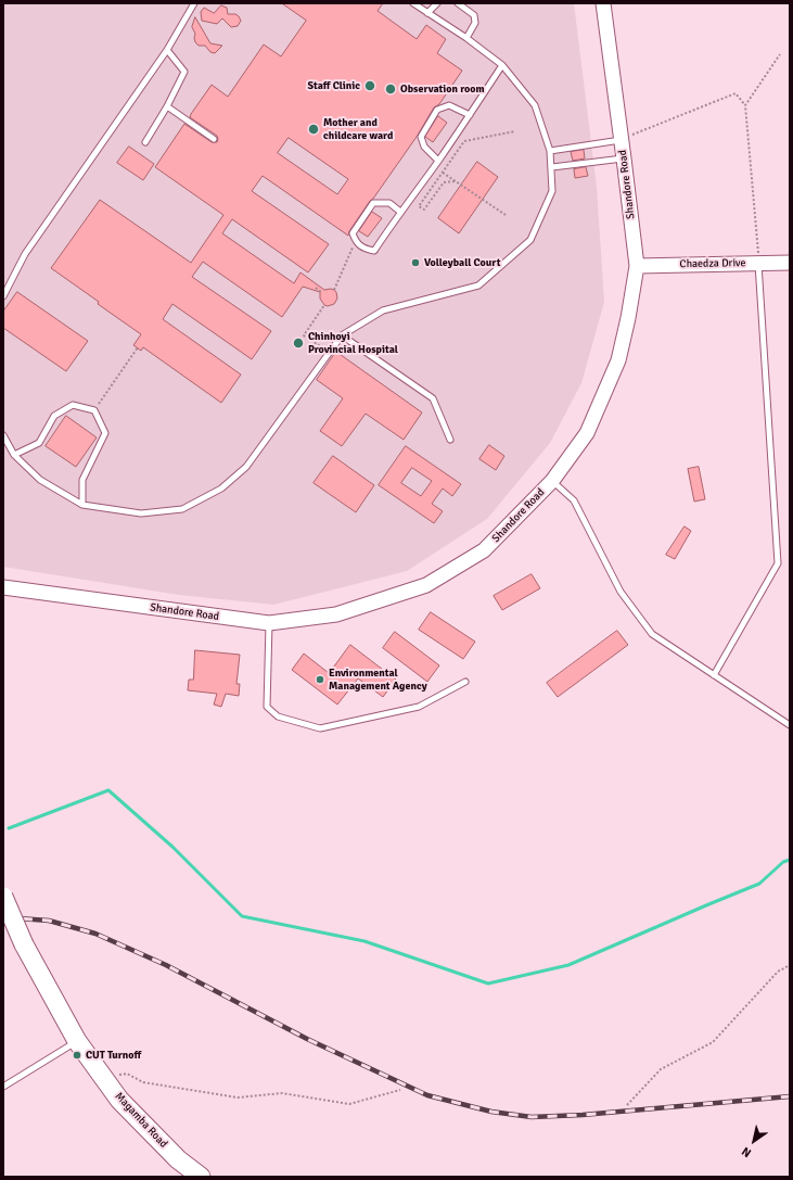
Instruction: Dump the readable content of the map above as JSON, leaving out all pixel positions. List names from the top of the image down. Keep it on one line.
{"streets":{"highway":["Magamba Road"],"street":["Shandore Road","Chaedza Drive"]},"crossings":[["Shandore Road","Chaedza Drive"]],"places":["Staff Clinic","Observation room","Mother and childcare ward","Volleyball Court","Chinhoyi Provincial Hospital","Environmental Management Agency","CUT Turnoff"],"north":"bottom left"}
